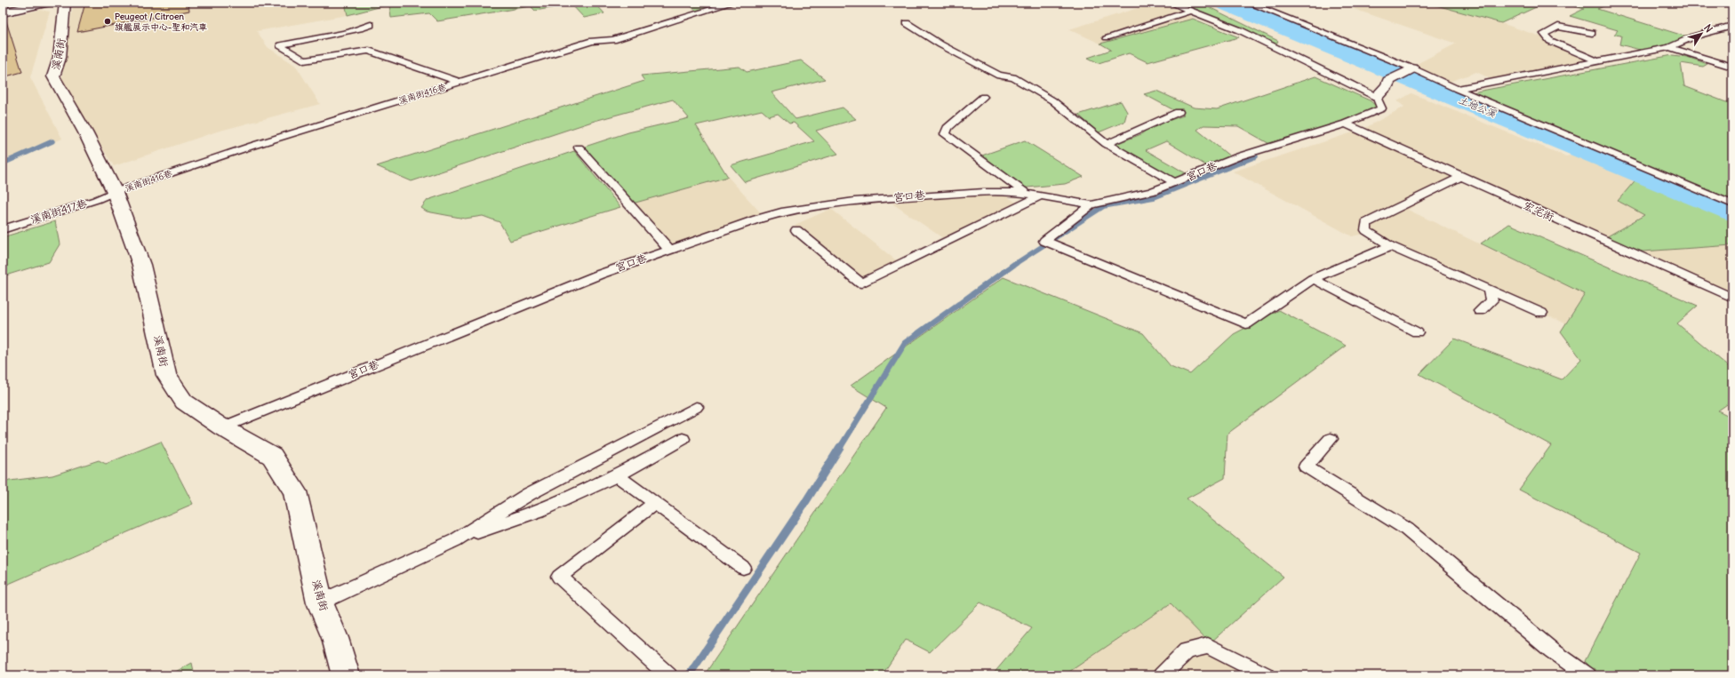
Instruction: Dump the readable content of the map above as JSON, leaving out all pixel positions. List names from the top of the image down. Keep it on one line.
{"streets":{"street":["溪南街"],"lane":["溪南街416巷","宮口巷","溪南街417巷","宏宅街"]},"crossings":[["溪南街","溪南街416巷"],["溪南街","宮口巷"],["溪南街","溪南街417巷"],["溪南街416巷","溪南街417巷"],["宮口巷","宏宅街"]],"water":["土地公溪"],"places":["Peugeot / Citroen 旗艦展示中心-聖和汽車"],"north":"top right"}
